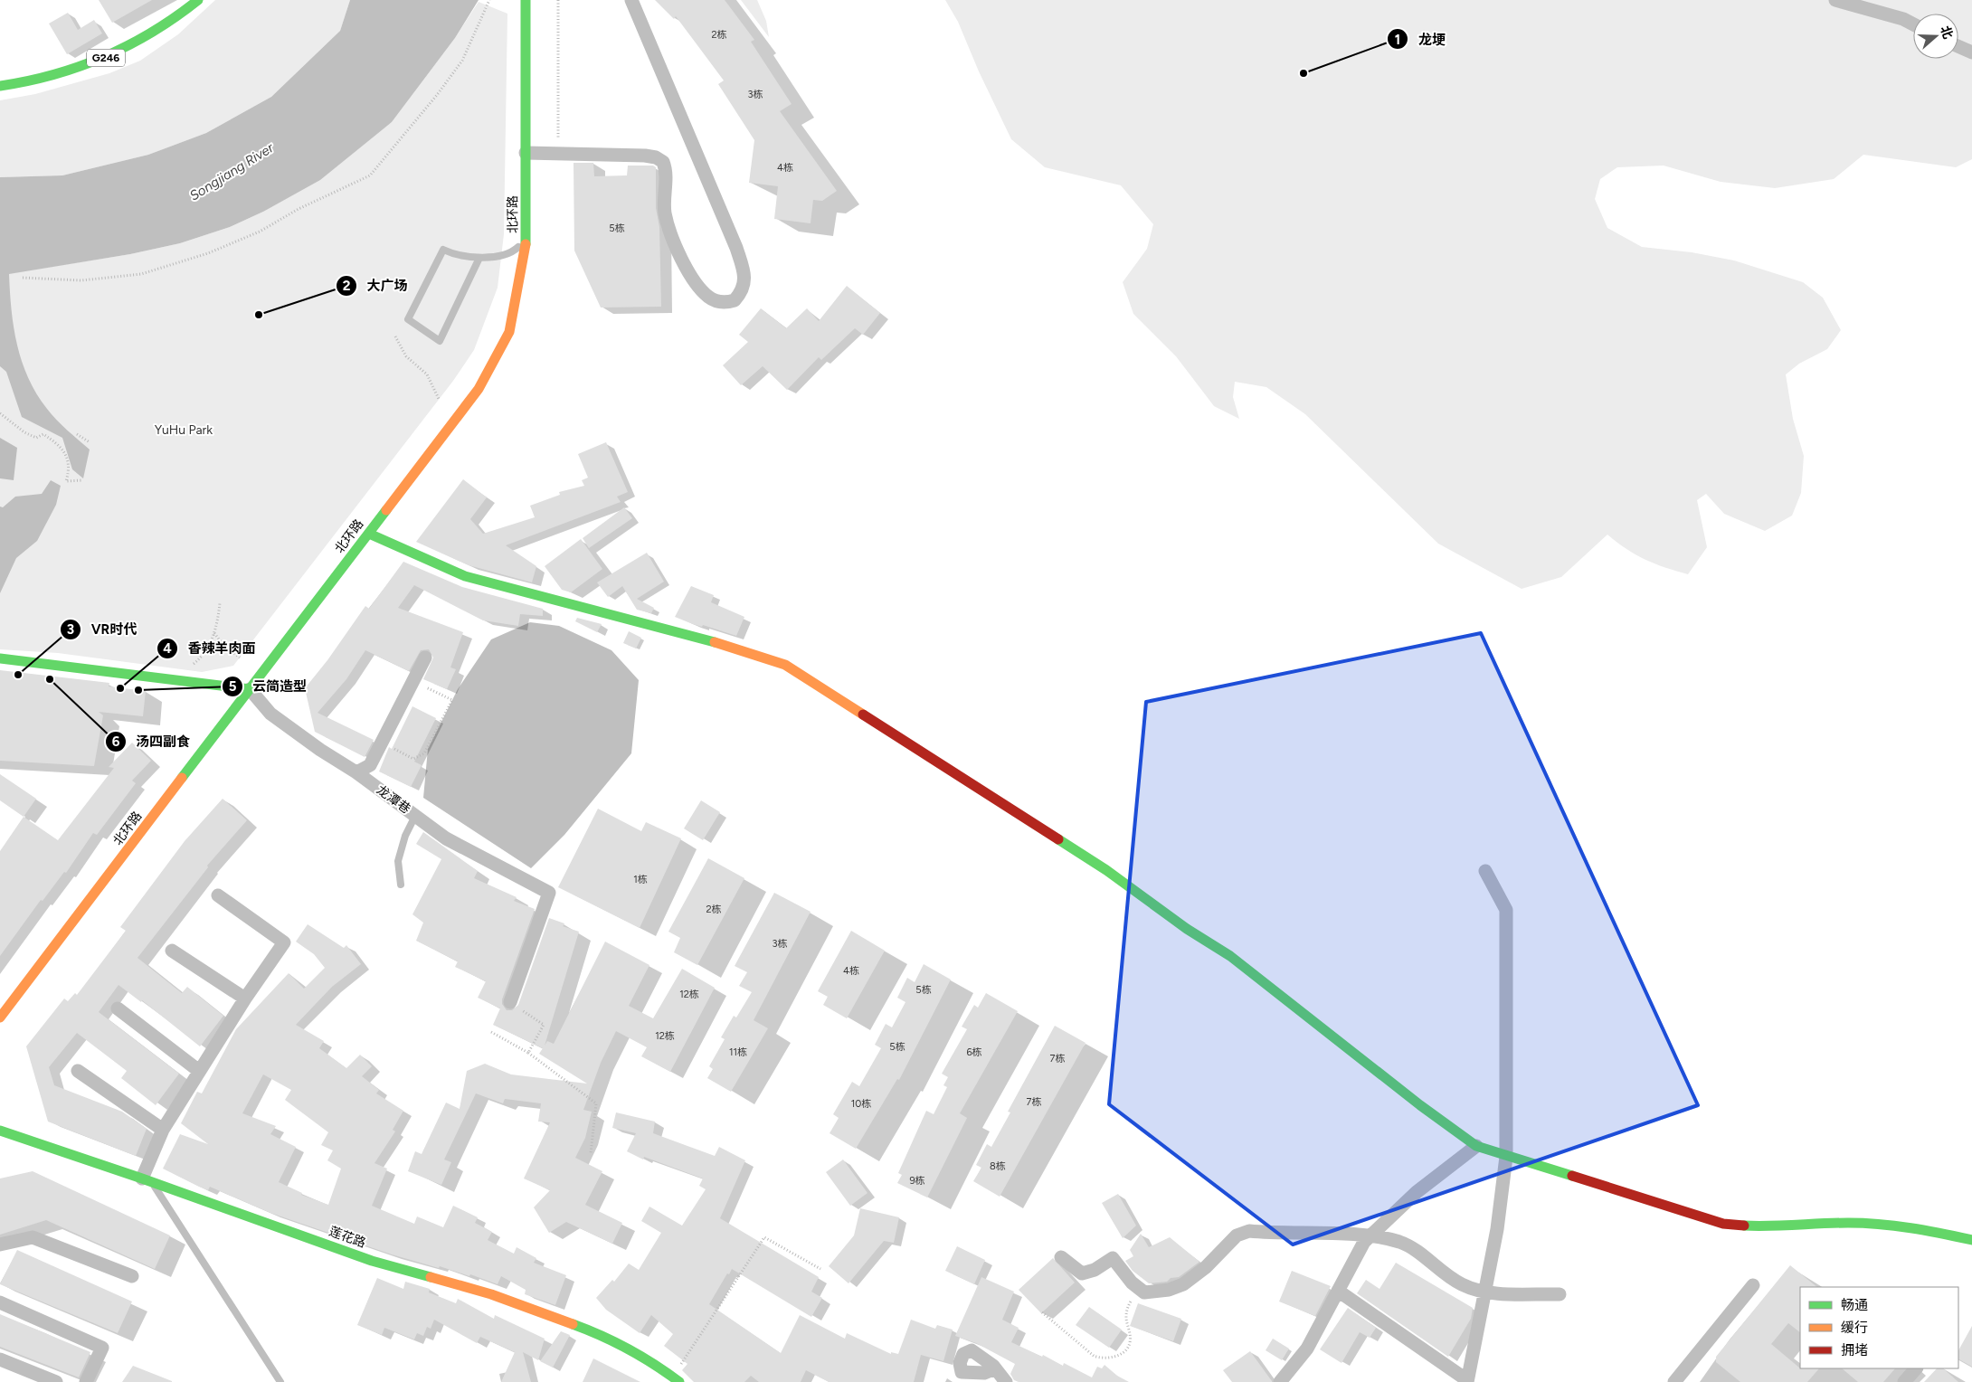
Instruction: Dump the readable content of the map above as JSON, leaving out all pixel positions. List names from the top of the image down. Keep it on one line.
{"streets":{"main road":["G246","北环路","莲花路"],"street":["龙潭巷"]},"crossings":[["北环路","龙潭巷"]],"water":["Songjiang River"],"parks":["YuHu Park"],"places":["龙埂","大广场","VR时代","汤四副食","香辣羊肉面","云简造型"],"house_numbers":["2栋","3栋","4栋","5栋","1栋","2栋","3栋","4栋","5栋","12栋","12栋","5栋","11栋","6栋","7栋","7栋","10栋","8栋","9栋"],"legend":["畅通","缓行","拥堵"],"north":"right"}
